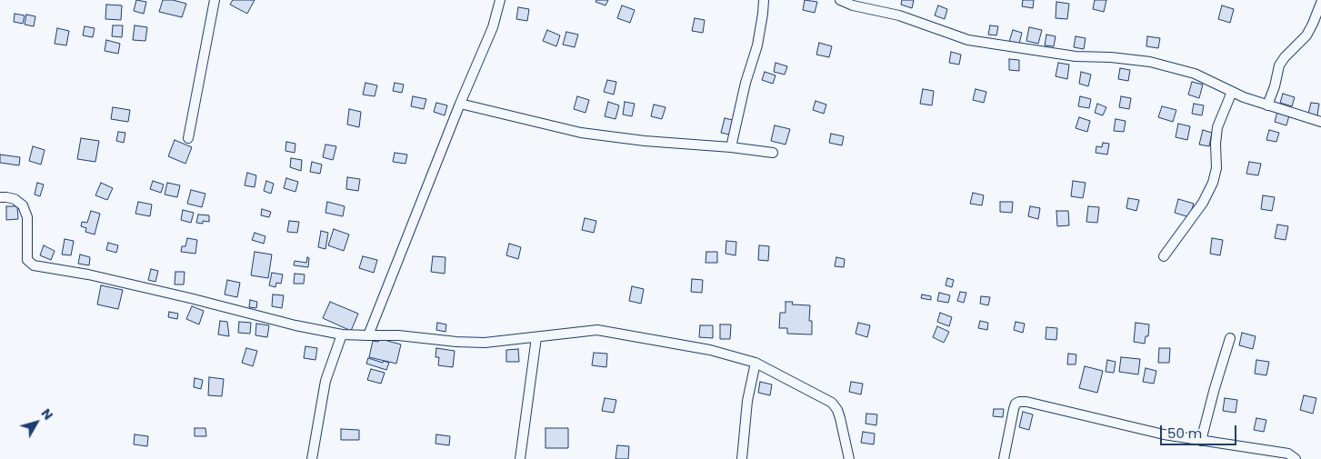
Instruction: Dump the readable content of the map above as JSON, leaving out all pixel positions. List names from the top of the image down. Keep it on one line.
{"scale_bar":"50 m","north":"top right"}
